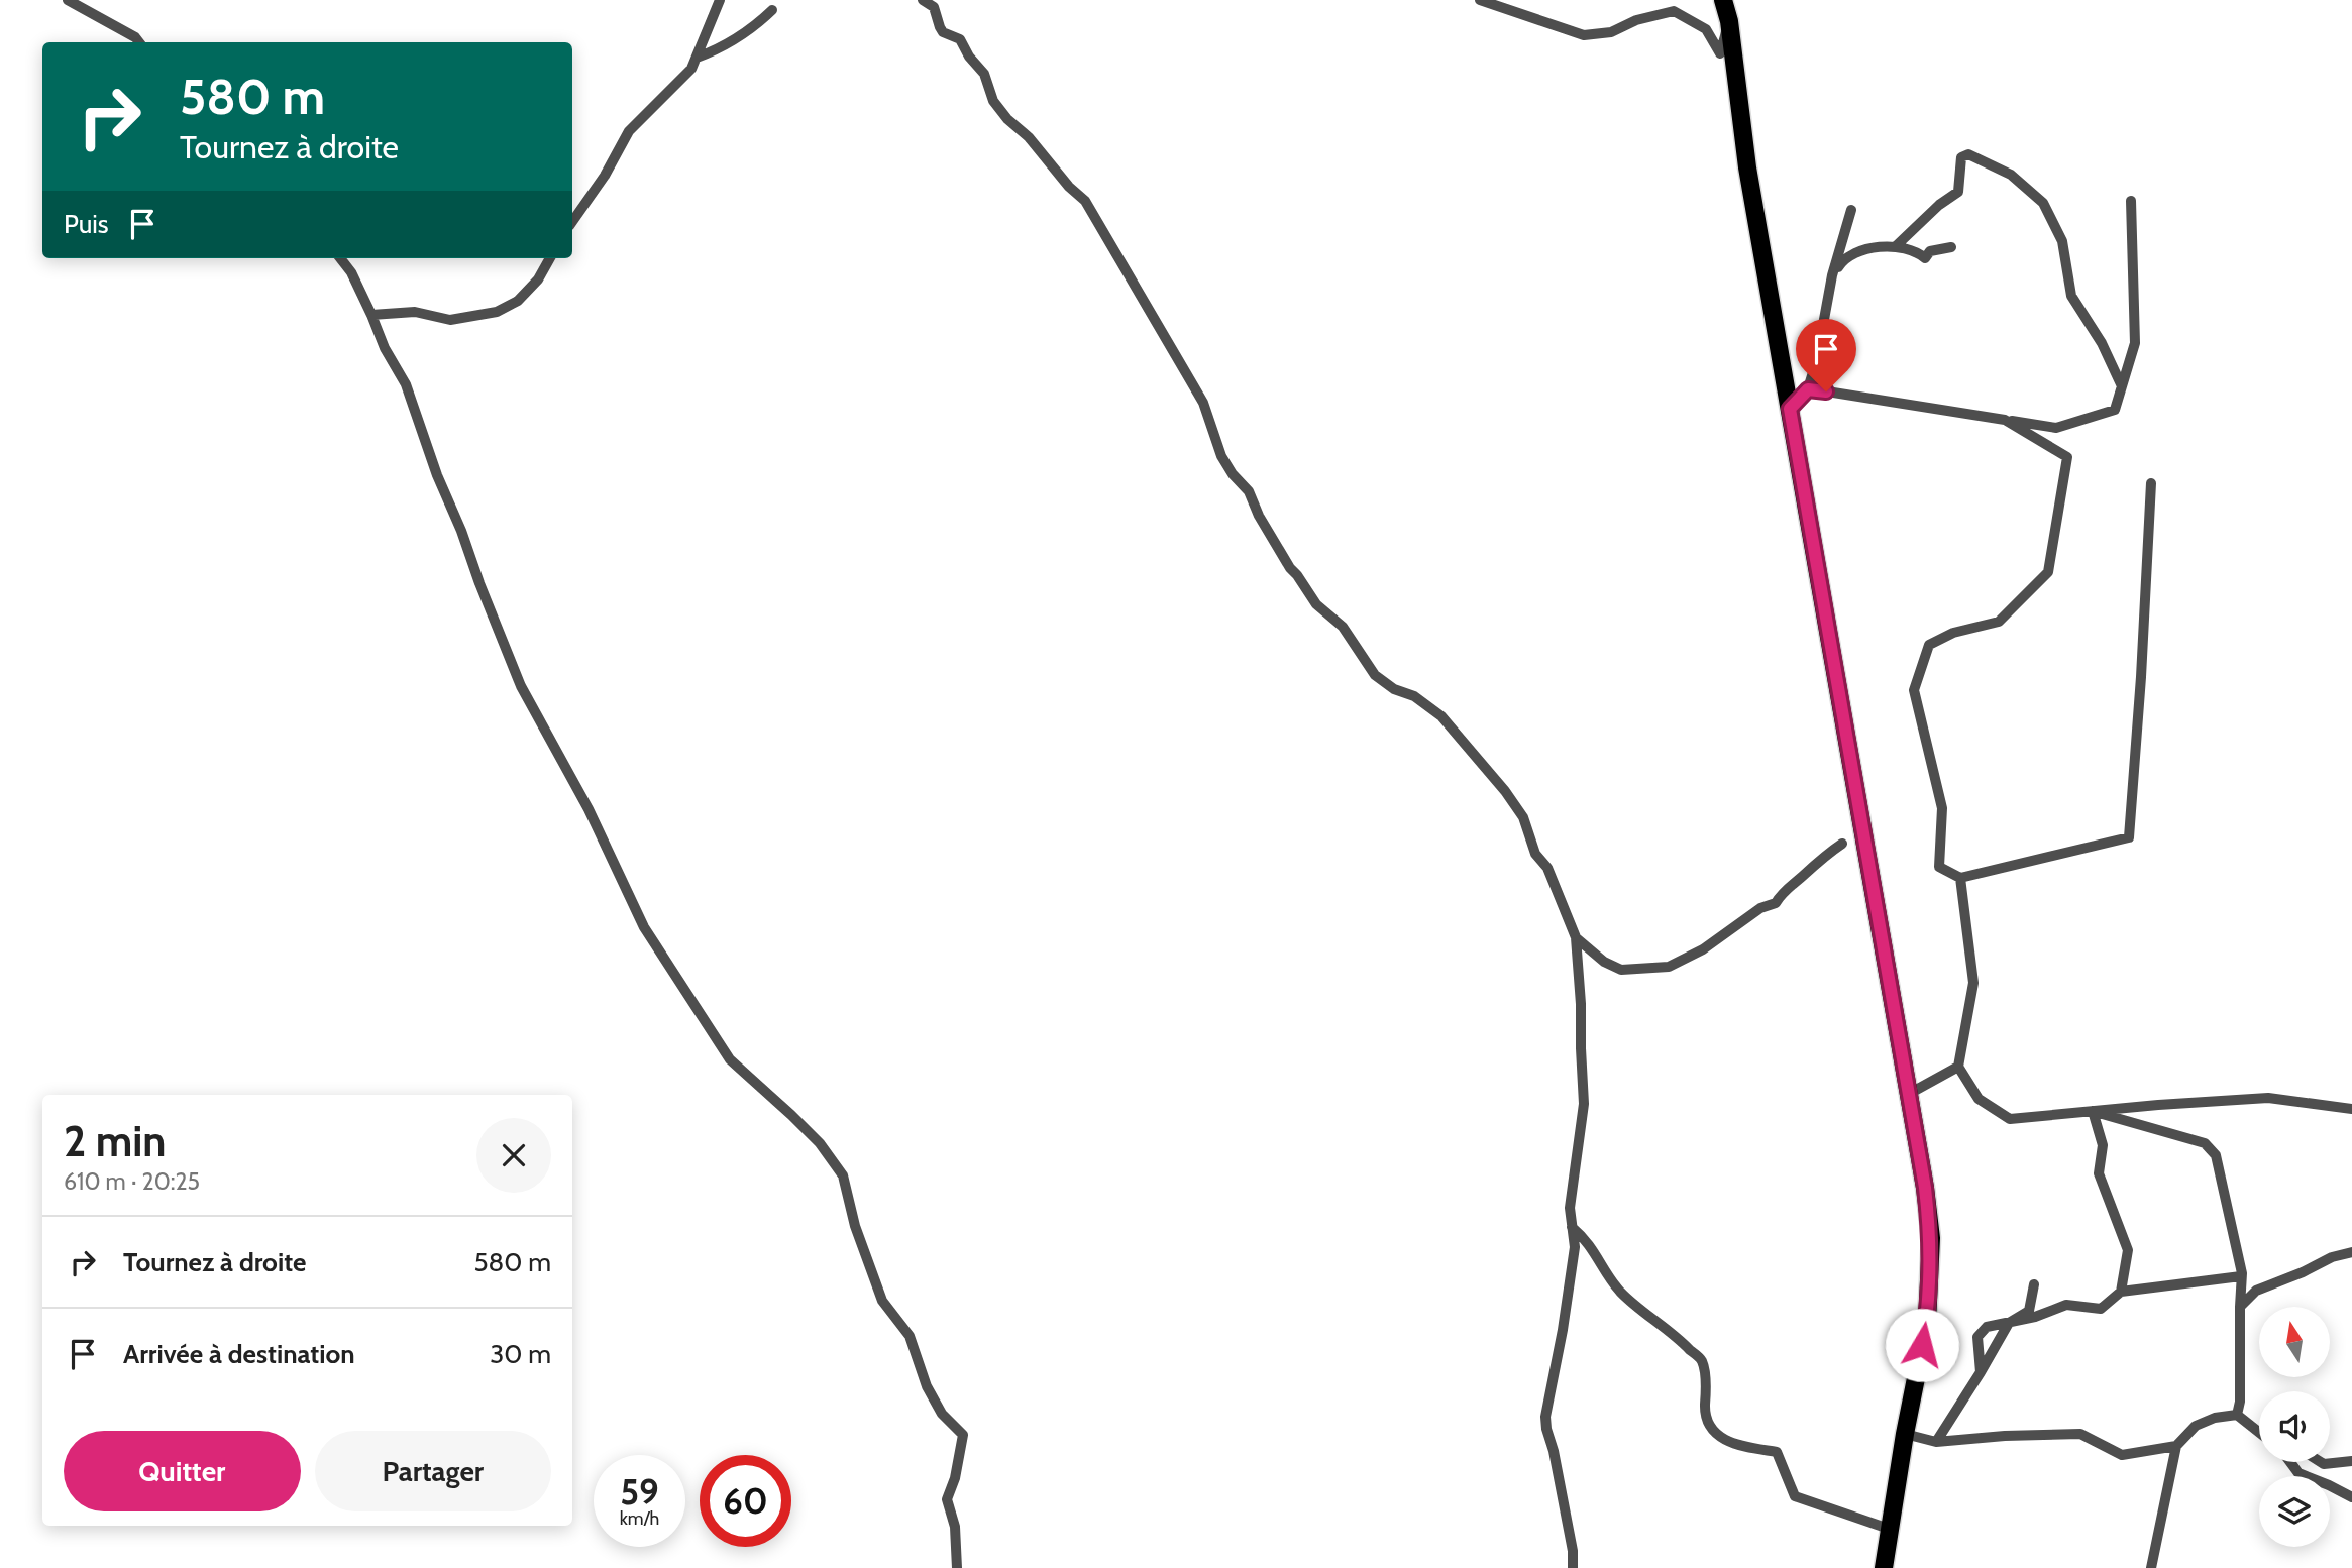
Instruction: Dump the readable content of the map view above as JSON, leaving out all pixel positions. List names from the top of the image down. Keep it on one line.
{"north":"top","page":{"turn":["580 m","Tournez à droite"],"then":"Puis","heading":["2 min","610 m · 20:25"],"list":[{"name":"Tournez à droite","value":"580 m"},{"name":"Arrivée à destination","value":"30 m"}],"buttons":["Quitter","Partager"],"speed":"59 km/h","limit":"60"}}
